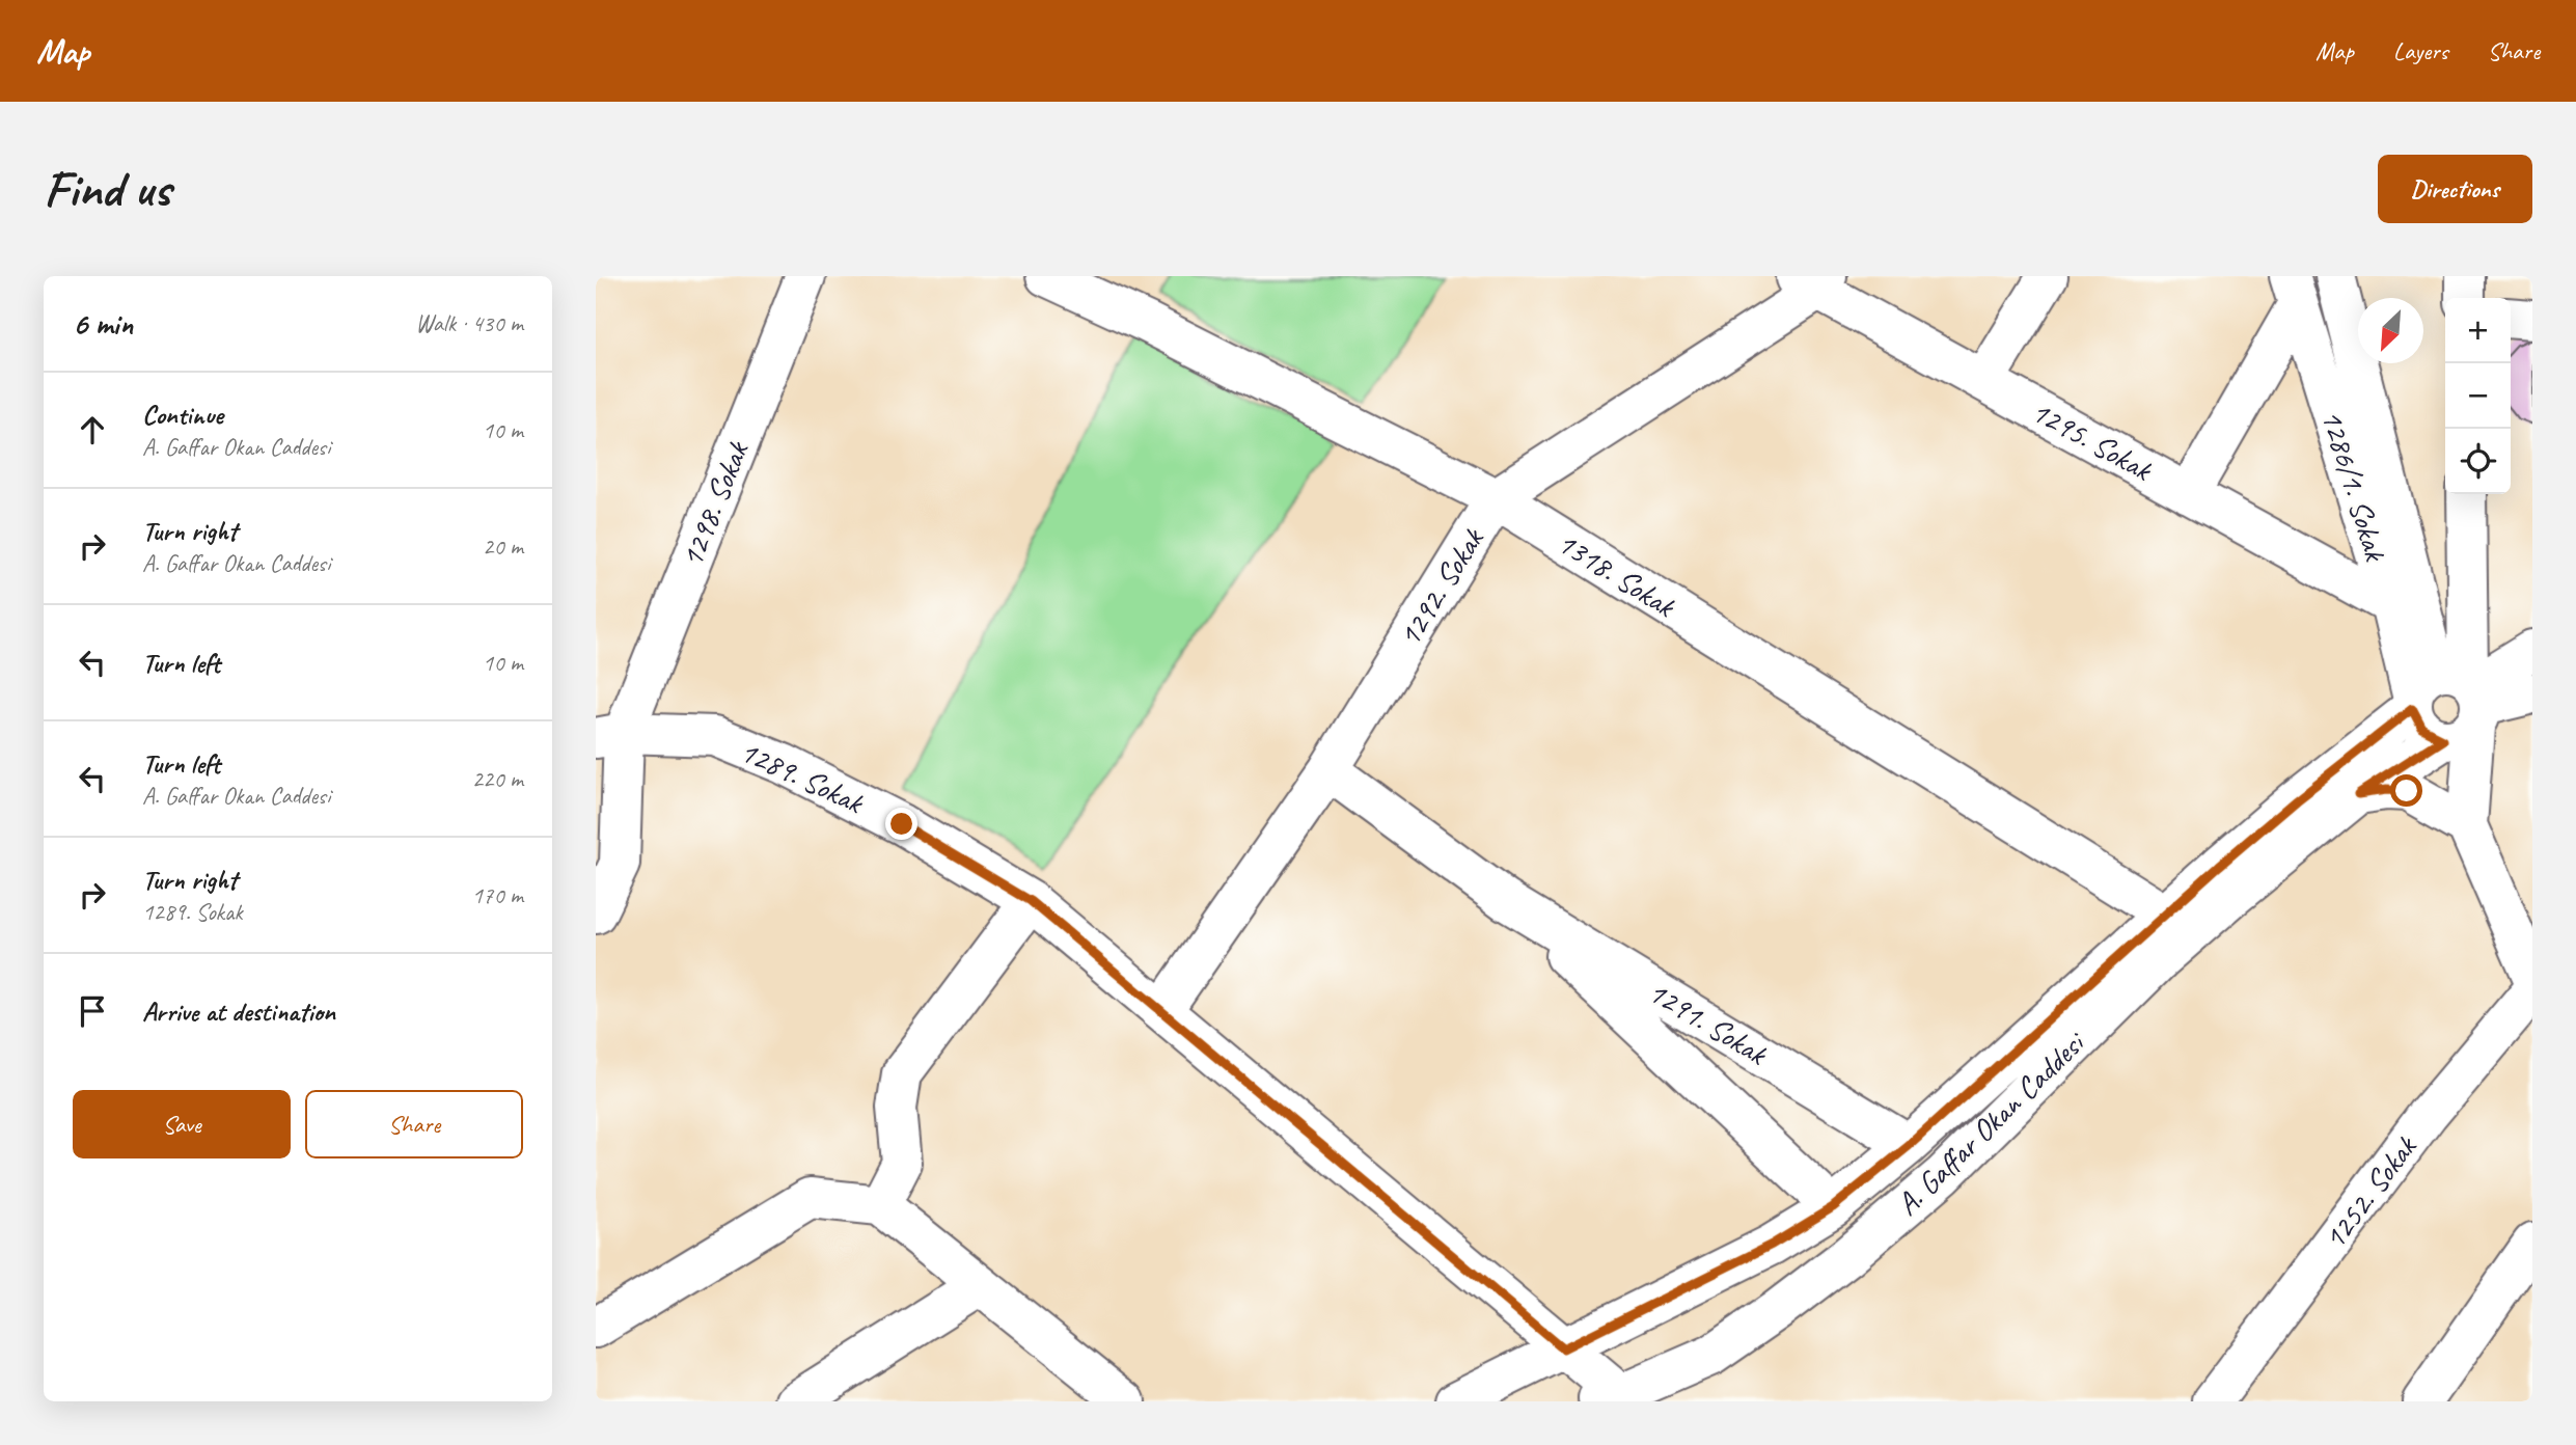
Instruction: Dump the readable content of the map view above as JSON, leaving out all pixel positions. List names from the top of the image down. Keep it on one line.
{"streets":{"street":["1295. Sokak","1286/1. Sokak","1298. Sokak","1318. Sokak","1292. Sokak","1289. Sokak","1291. Sokak","A. Gaffar Okan Caddesi","1252. Sokak"]},"crossings":[["1295. Sokak","1286/1. Sokak"],["1295. Sokak","1292. Sokak"],["1286/1. Sokak","A. Gaffar Okan Caddesi"],["1298. Sokak","1289. Sokak"],["1318. Sokak","1292. Sokak"],["1318. Sokak","A. Gaffar Okan Caddesi"],["1292. Sokak","1289. Sokak"],["1292. Sokak","1291. Sokak"],["1289. Sokak","A. Gaffar Okan Caddesi"],["1291. Sokak","A. Gaffar Okan Caddesi"]],"north":"bottom left","page":{"header":"Map","nav":["Map","Layers","Share"],"buttons":["Directions",["Save","Share"]],"title":"Find us","heading":["6 min","Walk · 430 m"],"map_buttons":["+","−"],"list":[["Continue","A. Gaffar Okan Caddesi","10 m"],["Turn right","A. Gaffar Okan Caddesi","20 m"],["Turn left","10 m"],["Turn left","A. Gaffar Okan Caddesi","220 m"],["Turn right","1289. Sokak","170 m"],"Arrive at destination"]}}
